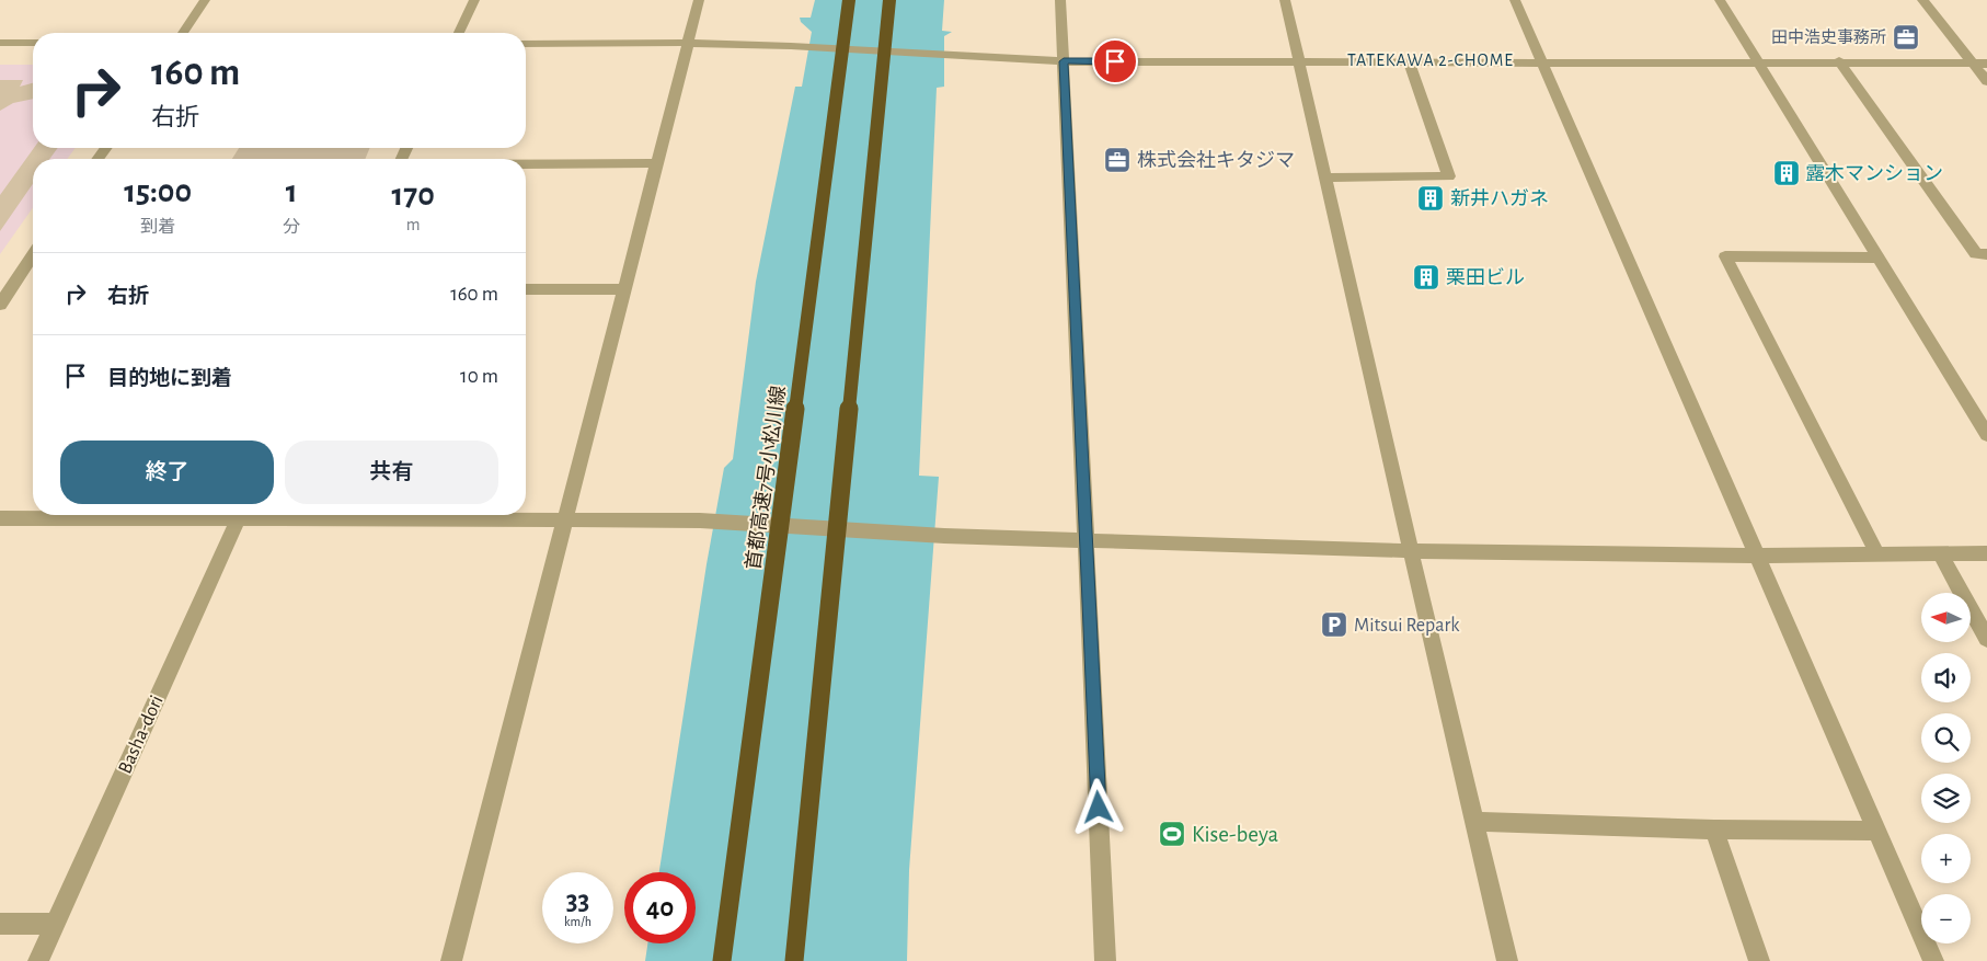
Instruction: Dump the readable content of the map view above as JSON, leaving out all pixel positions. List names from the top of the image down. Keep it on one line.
{"streets":{"highway":["首都高速7号小松川線"],"street":["Basha-dori"]},"districts":["TATEKAWA 2-CHOME"],"places":{"office":["田中浩史事務所","株式会社キタジマ"],"building":["露木マンション","新井ハガネ","栗田ビル"],"parking":["Mitsui Repark"],"sports":["Kise-beya"]},"north":"left","page":{"turn":["160 m","右折"],"eta":["15:00","到着","1","分","170","m"],"list":[{"name":"右折","value":"160 m"},{"name":"目的地に到着","value":"10 m"}],"buttons":["終了","共有"],"map_buttons":["+","−"],"speed":"33 km/h","limit":"40"}}
